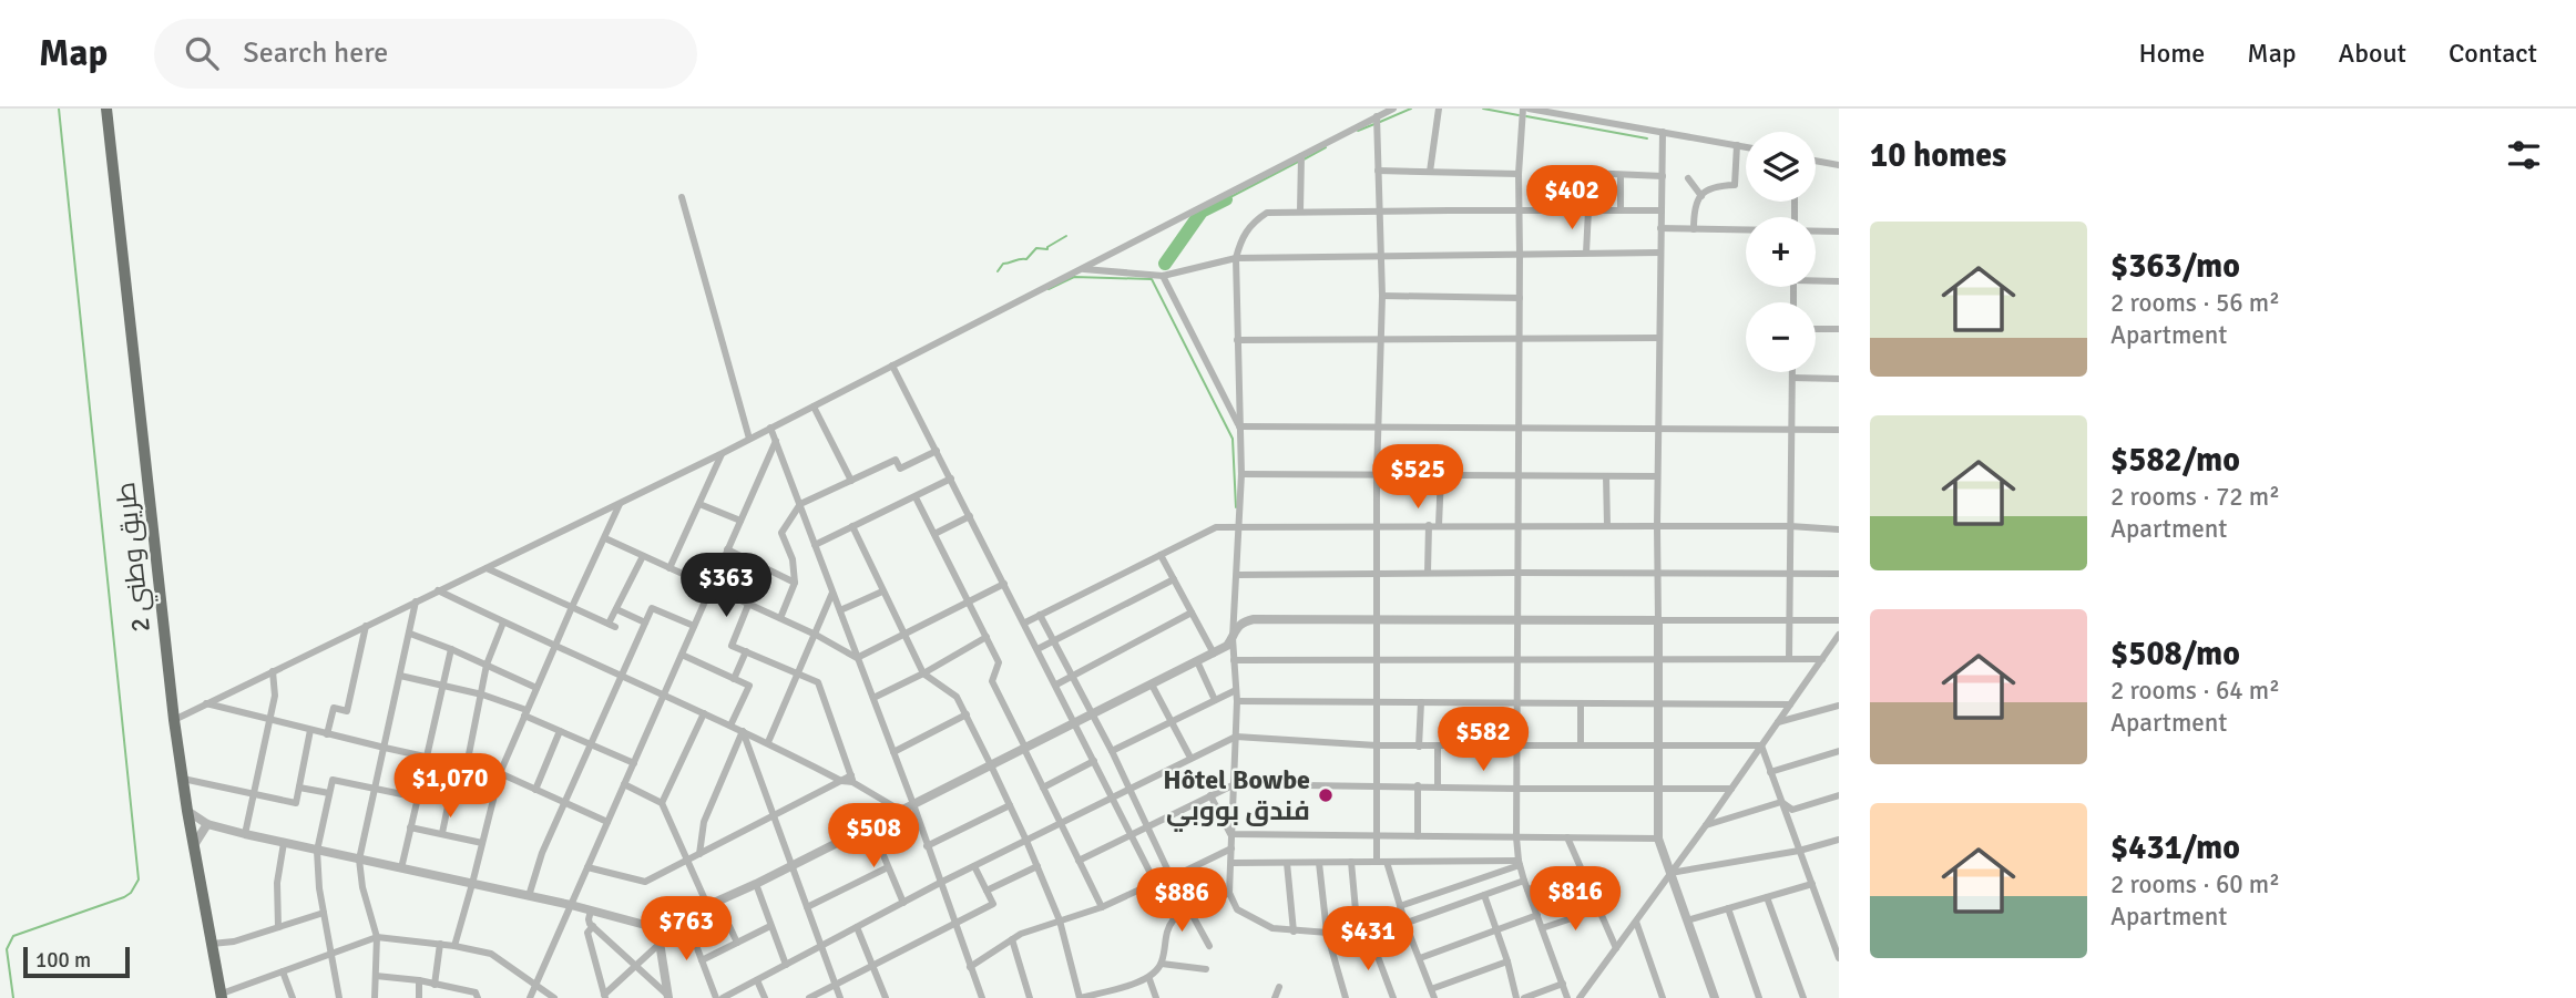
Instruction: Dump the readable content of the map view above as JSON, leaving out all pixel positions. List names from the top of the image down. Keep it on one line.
{"streets":{"highway":["طريق وطني 2"]},"places":["Hôtel Bowbe فندق بووبي"],"scale_bar":"100 m","page":{"header":"Map","search":"Search here","nav":["Home","Map","About","Contact"],"heading":"10 homes","map_buttons":["+","−"],"price":["$402","$525","$363","$582","$1,070","$508","$816","$886","$763","$431"],"list":[{"name":"$363/mo","note":"2 rooms · 56 m² · Apartment"},{"name":"$582/mo","note":"2 rooms · 72 m² · Apartment"},{"name":"$508/mo","note":"2 rooms · 64 m² · Apartment"},{"name":"$431/mo","note":"2 rooms · 60 m² · Apartment"}],"scale":"100 m"}}
